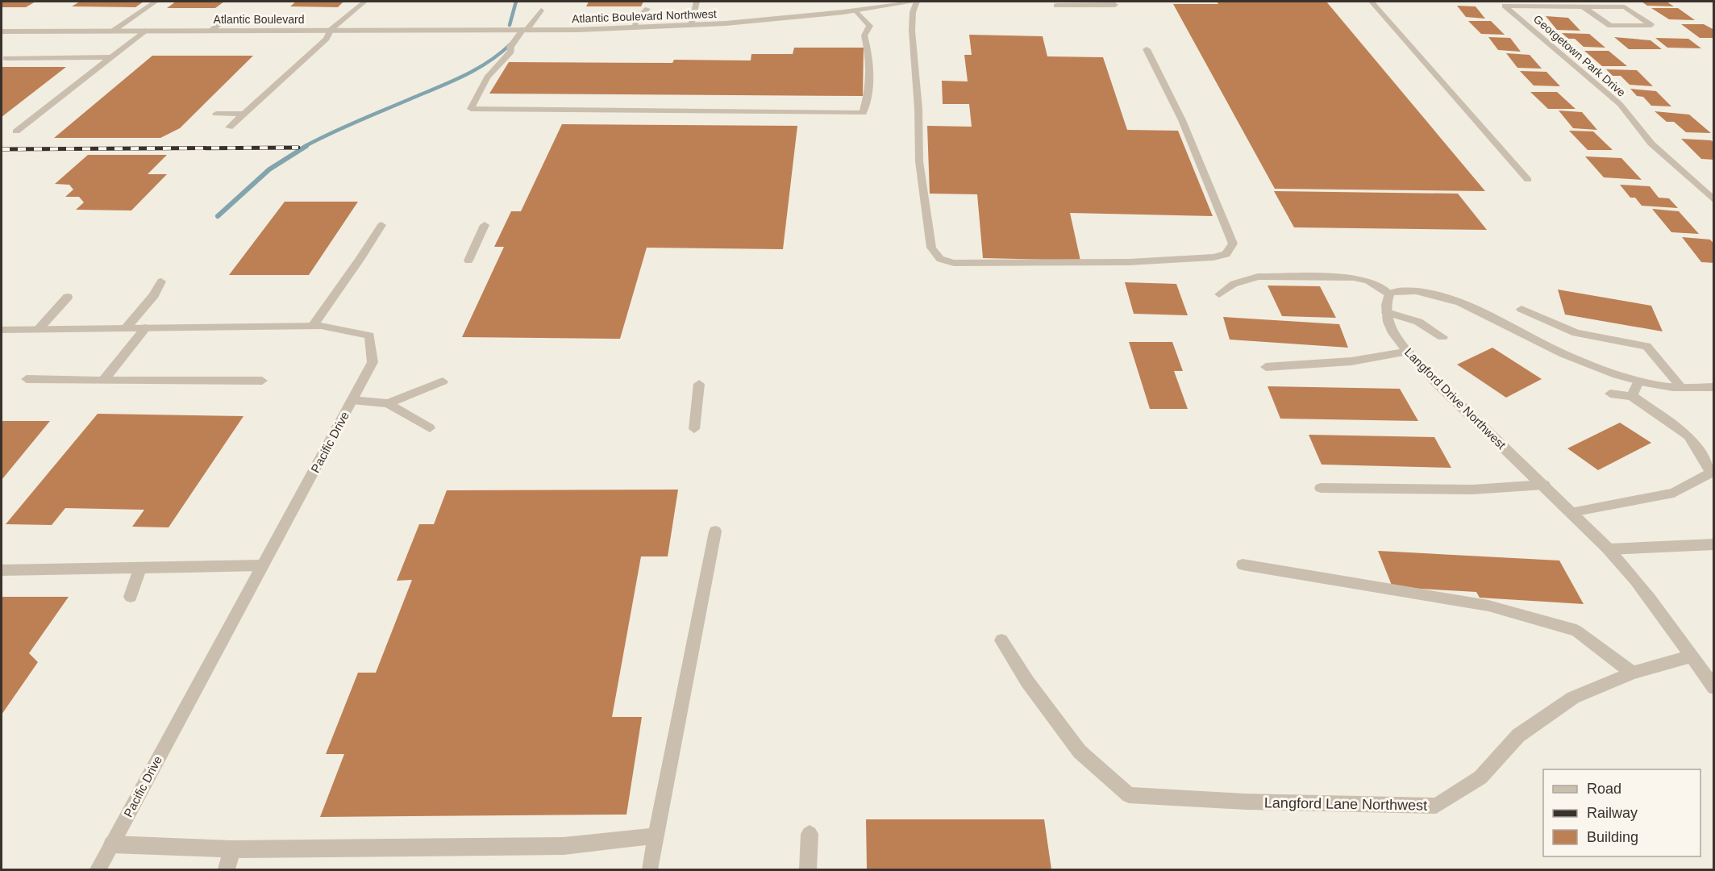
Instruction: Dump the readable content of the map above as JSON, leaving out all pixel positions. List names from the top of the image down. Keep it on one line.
{"streets":{"street":["Atlantic Boulevard Northwest","Atlantic Boulevard","Georgetown Park Drive","Langford Drive Northwest","Pacific Drive","Langford Lane Northwest"]},"crossings":[["Atlantic Boulevard Northwest","Atlantic Boulevard"],["Langford Drive Northwest","Langford Lane Northwest"]],"legend":["Road","Railway","Building"]}
